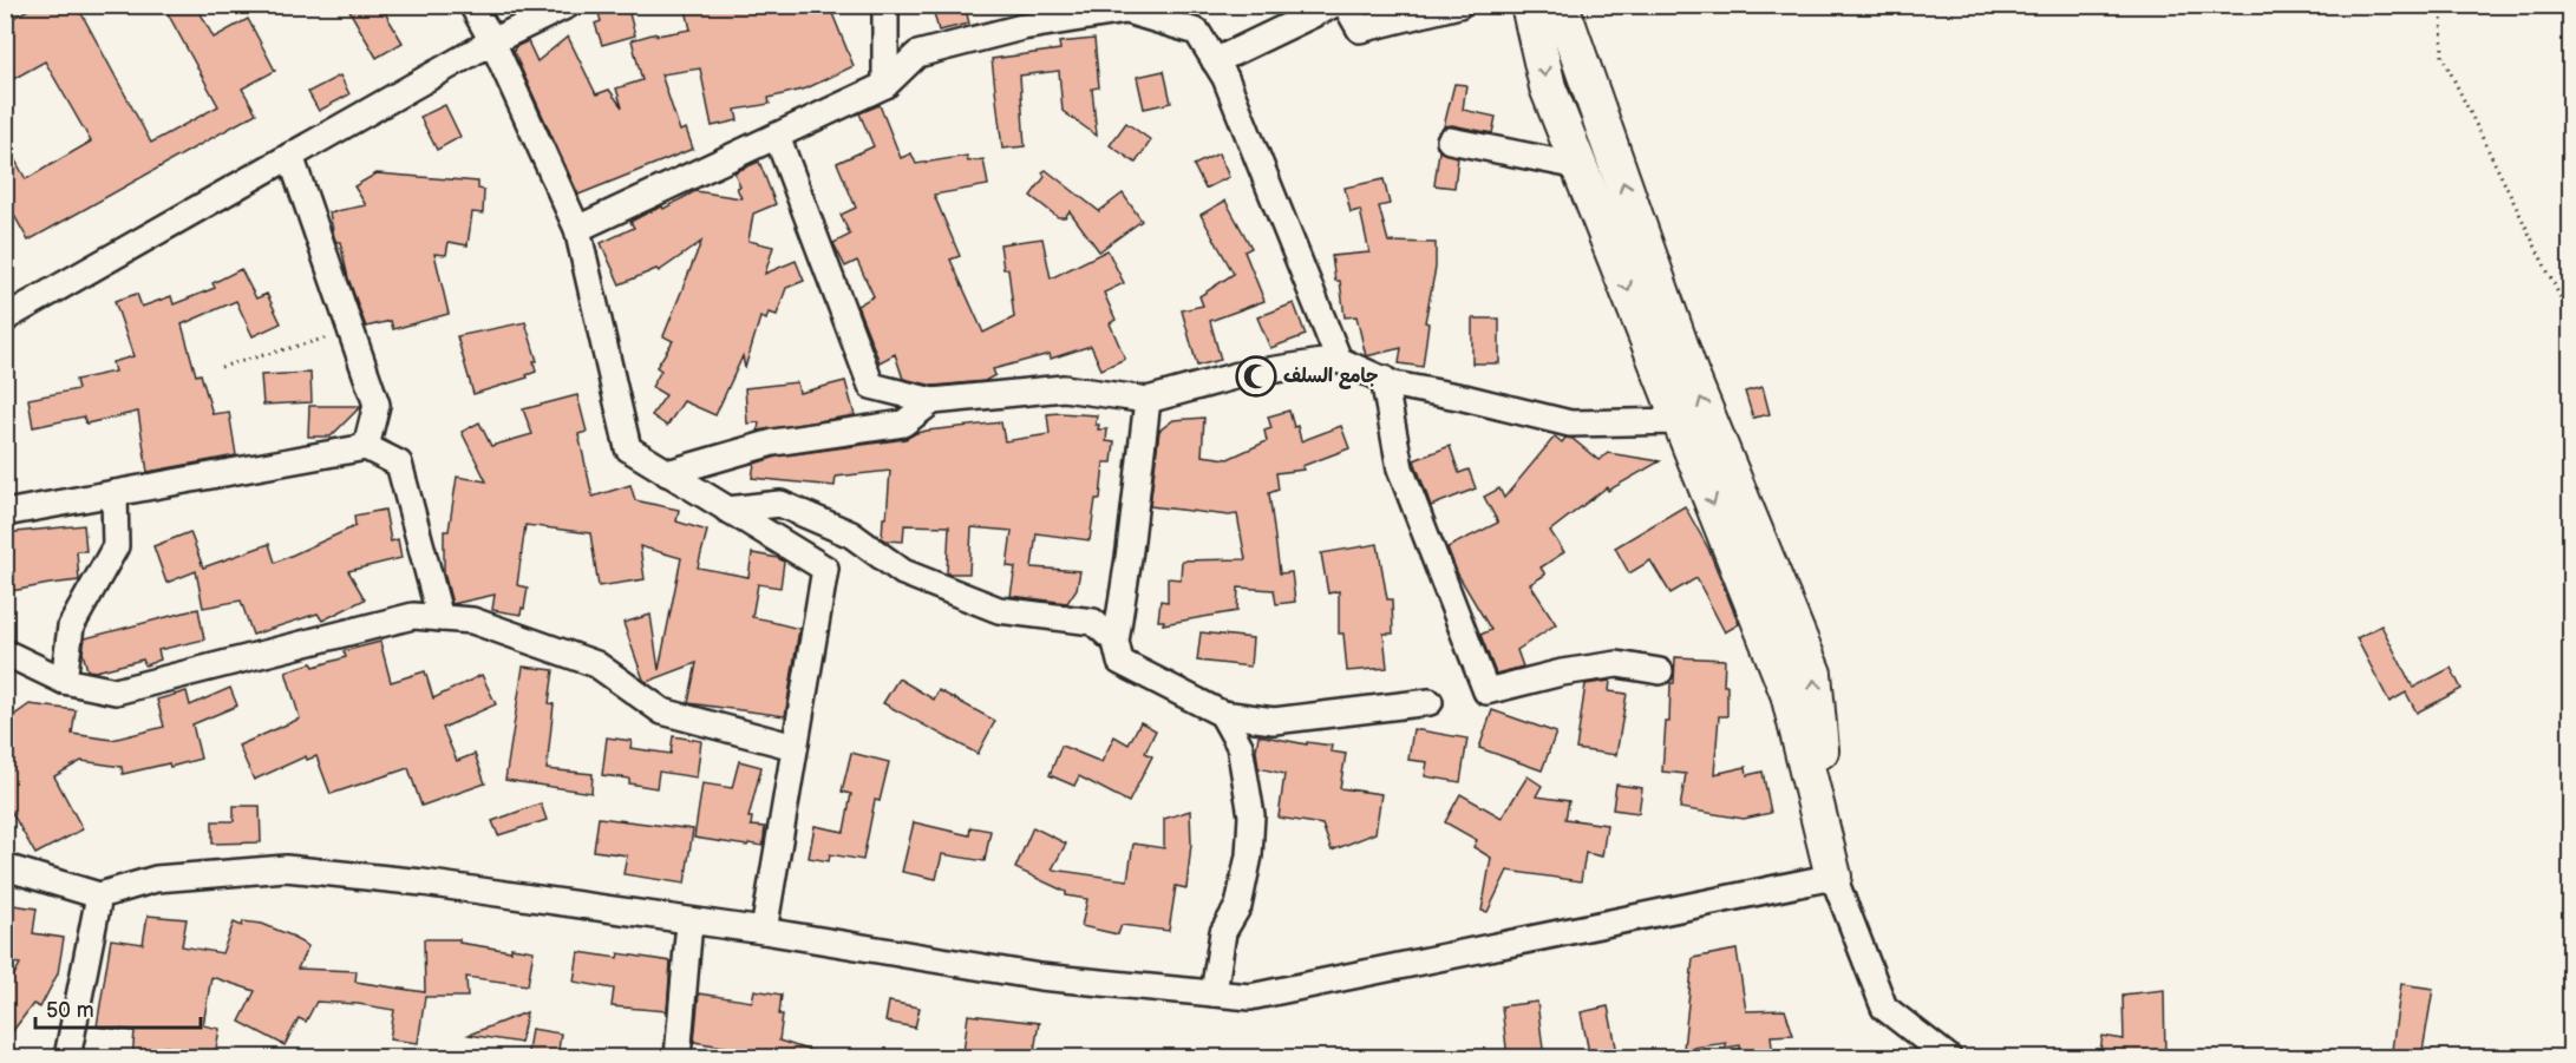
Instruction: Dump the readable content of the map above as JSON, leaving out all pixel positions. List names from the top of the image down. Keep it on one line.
{"places":{"mosque":["جامع السلف"]},"scale_bar":"50 m"}
